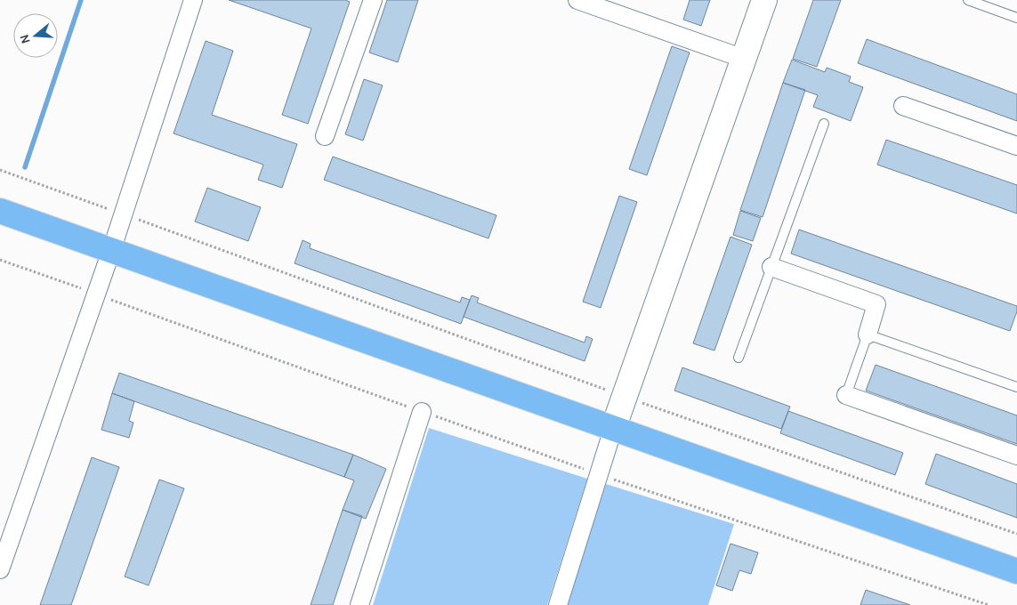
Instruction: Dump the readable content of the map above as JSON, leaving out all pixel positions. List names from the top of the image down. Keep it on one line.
{"north":"left"}
